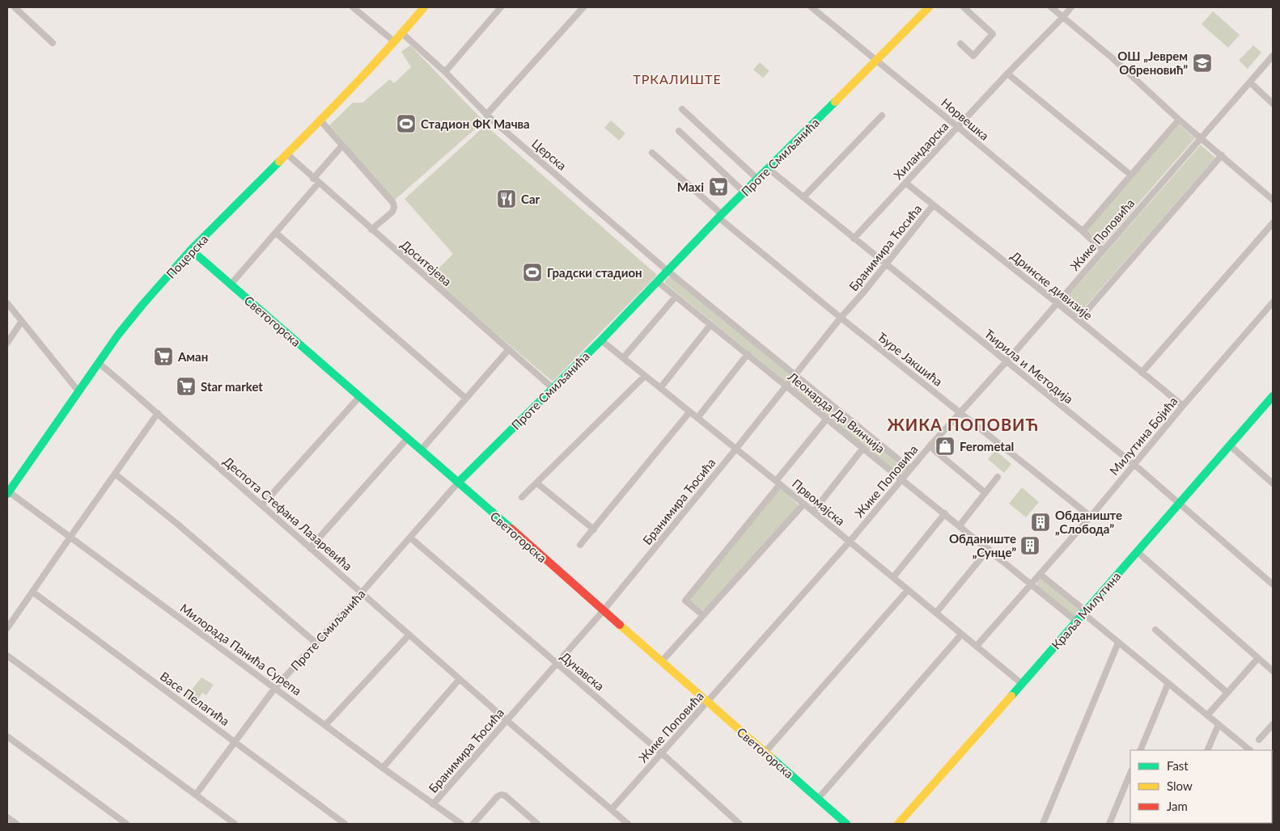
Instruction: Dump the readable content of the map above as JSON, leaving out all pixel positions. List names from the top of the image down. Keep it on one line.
{"streets":{"street":["Норвешка","Хиландарска","Церска","Проте Смиљанића","Жике Поповића","Бранимира Ћосића","Поцерска","Доситејева","Дринске дивизије","Светогорска","Ђуре Јакшића","Ћирила и Методија","Леонарда Да Винчија","Милутина Бојића","Првомајска","Деспота Стефана Лазаревића","Краља Милутина","Милорада Панића Сурепа","Дунавска","Васе Пелагића"]},"crossings":[["Норвешка","Хиландарска"],["Норвешка","Проте Смиљанића"],["Норвешка","Жике Поповића"],["Хиландарска","Дринске дивизије"],["Хиландарска","Ћирила и Методија"],["Церска","Проте Смиљанића"],["Церска","Поцерска"],["Церска","Леонарда Да Винчија"],["Проте Смиљанића","Доситејева"],["Проте Смиљанића","Светогорска"],["Проте Смиљанића","Ђуре Јакшића"],["Проте Смиљанића","Ћирила и Методија"],["Проте Смиљанића","Леонарда Да Винчија"],["Проте Смиљанића","Првомајска"],["Проте Смиљанића","Деспота Стефана Лазаревића"],["Проте Смиљанића","Милорада Панића Сурепа"],["Проте Смиљанића","Дунавска"],["Проте Смиљанића","Васе Пелагића"],["Жике Поповића","Дринске дивизије"],["Жике Поповића","Светогорска"],["Жике Поповића","Ђуре Јакшића"],["Жике Поповића","Ћирила и Методија"],["Жике Поповића","Леонарда Да Винчија"],["Жике Поповића","Првомајска"],["Жике Поповића","Деспота Стефана Лазаревића"],["Жике Поповића","Дунавска"],["Бранимира Ћосића","Дринске дивизије"],["Бранимира Ћосића","Светогорска"],["Бранимира Ћосића","Ђуре Јакшића"],["Бранимира Ћосића","Ћирила и Методија"],["Бранимира Ћосића","Леонарда Да Винчија"],["Бранимира Ћосића","Првомајска"],["Бранимира Ћосића","Деспота Стефана Лазаревића"],["Бранимира Ћосића","Милорада Панића Сурепа"],["Бранимира Ћосића","Дунавска"],["Поцерска","Доситејева"],["Поцерска","Светогорска"],["Поцерска","Деспота Стефана Лазаревића"],["Поцерска","Милорада Панића Сурепа"],["Дринске дивизије","Милутина Бојића"],["Ђуре Јакшића","Милутина Бојића"],["Ћирила и Методија","Милутина Бојића"],["Ћирила и Методија","Краља Милутина"],["Леонарда Да Винчија","Милутина Бојића"],["Леонарда Да Винчија","Краља Милутина"],["Милутина Бојића","Првомајска"],["Првомајска","Краља Милутина"]],"districts":["ТРКАЛИШТЕ","ЖИКА ПОПОВИЋ"],"places":{"school or university":["ОШ „Јеврем Обреновић”"],"sports":["Стадион ФК Мачва","Градски стадион"],"supermarket":["Maxi","Аман","Star market"],"restaurant":["Car"],"shop":["Ferometal"],"building":["Обданиште „Слобода”","Обданиште „Сунце”"]},"legend":["Fast","Slow","Jam"]}
